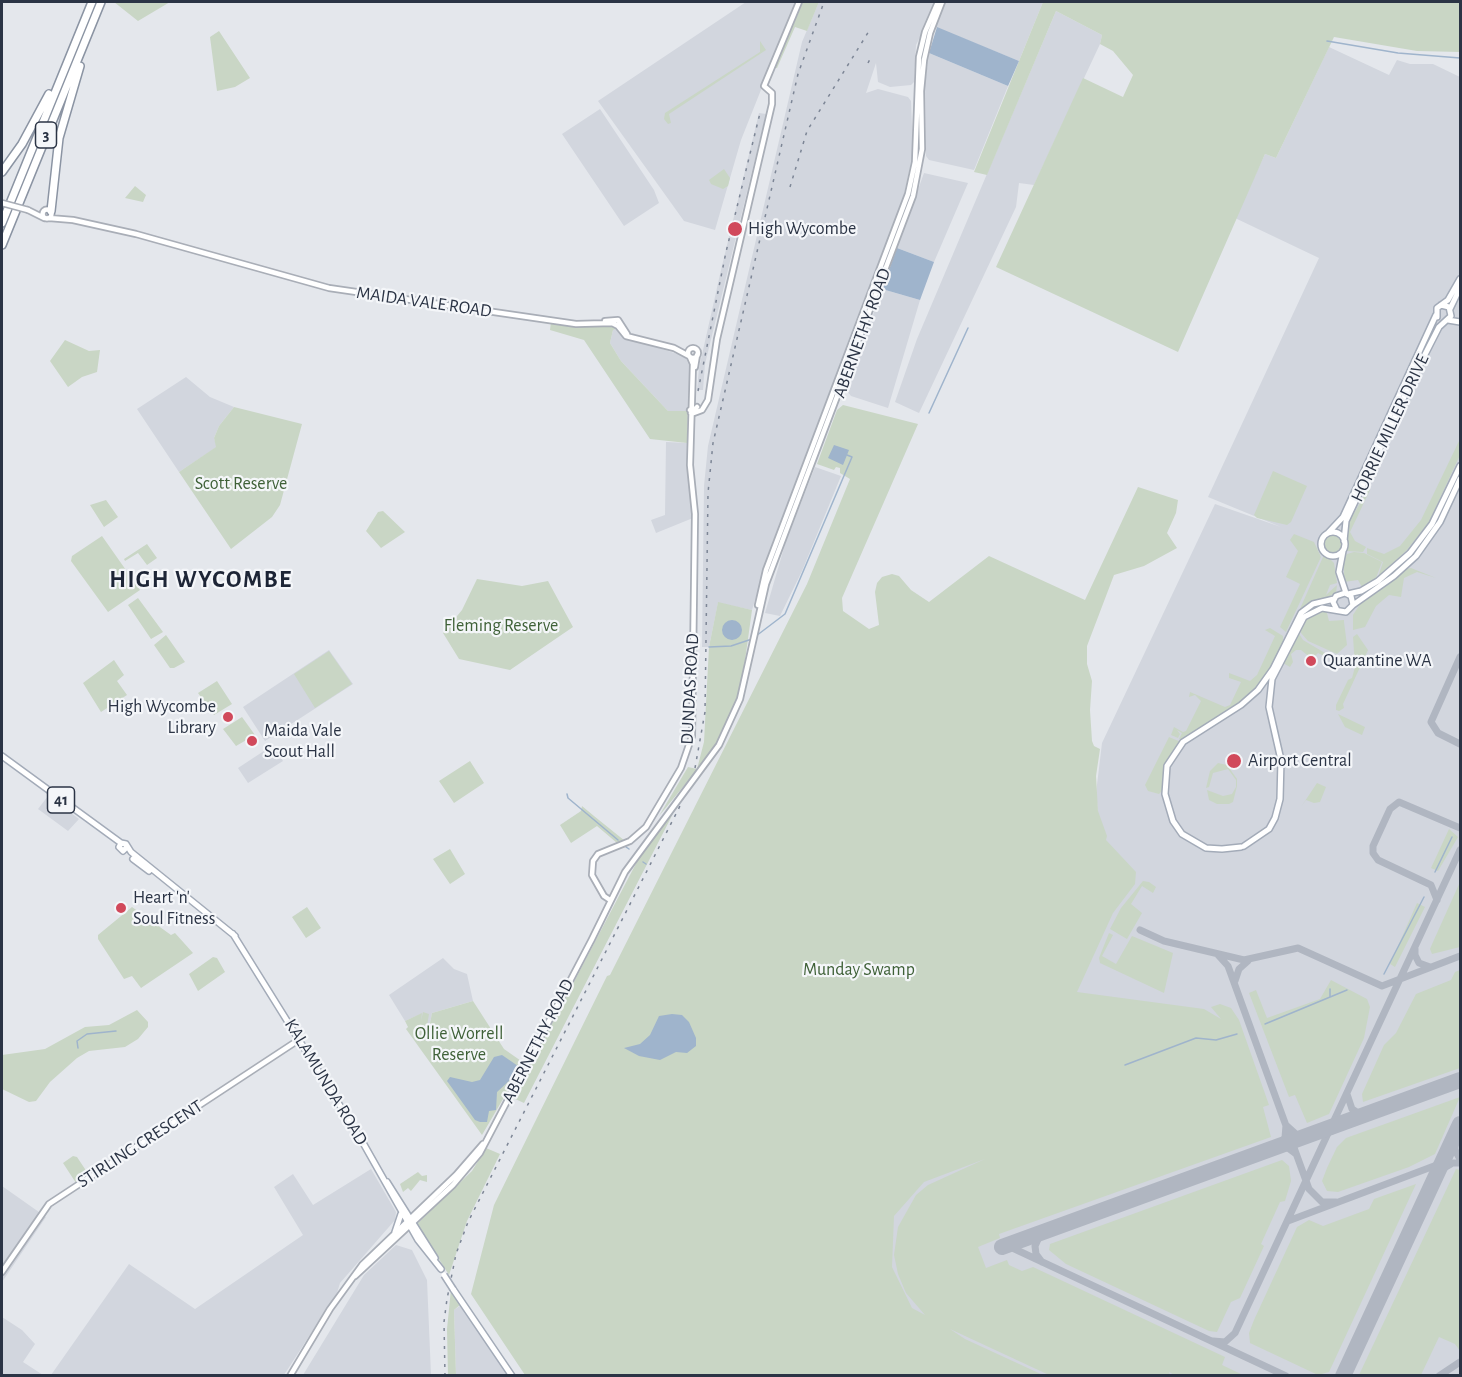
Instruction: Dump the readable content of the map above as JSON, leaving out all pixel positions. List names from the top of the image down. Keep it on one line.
{"streets":{"highway":["3"],"main road":["MAIDA VALE ROAD","ABERNETHY ROAD","HORRIE MILLER DRIVE","DUNDAS ROAD","41","KALAMUNDA ROAD","STIRLING CRESCENT"]},"crossings":[["ABERNETHY ROAD","DUNDAS ROAD"],["ABERNETHY ROAD","KALAMUNDA ROAD"],["KALAMUNDA ROAD","STIRLING CRESCENT"]],"districts":["HIGH WYCOMBE"],"parks":["Scott Reserve","Fleming Reserve","Munday Swamp","Ollie Worrell Reserve"],"places":["High Wycombe","Quarantine WA","High Wycombe Library","Maida Vale Scout Hall","Airport Central","Heart 'n' Soul Fitness"]}
